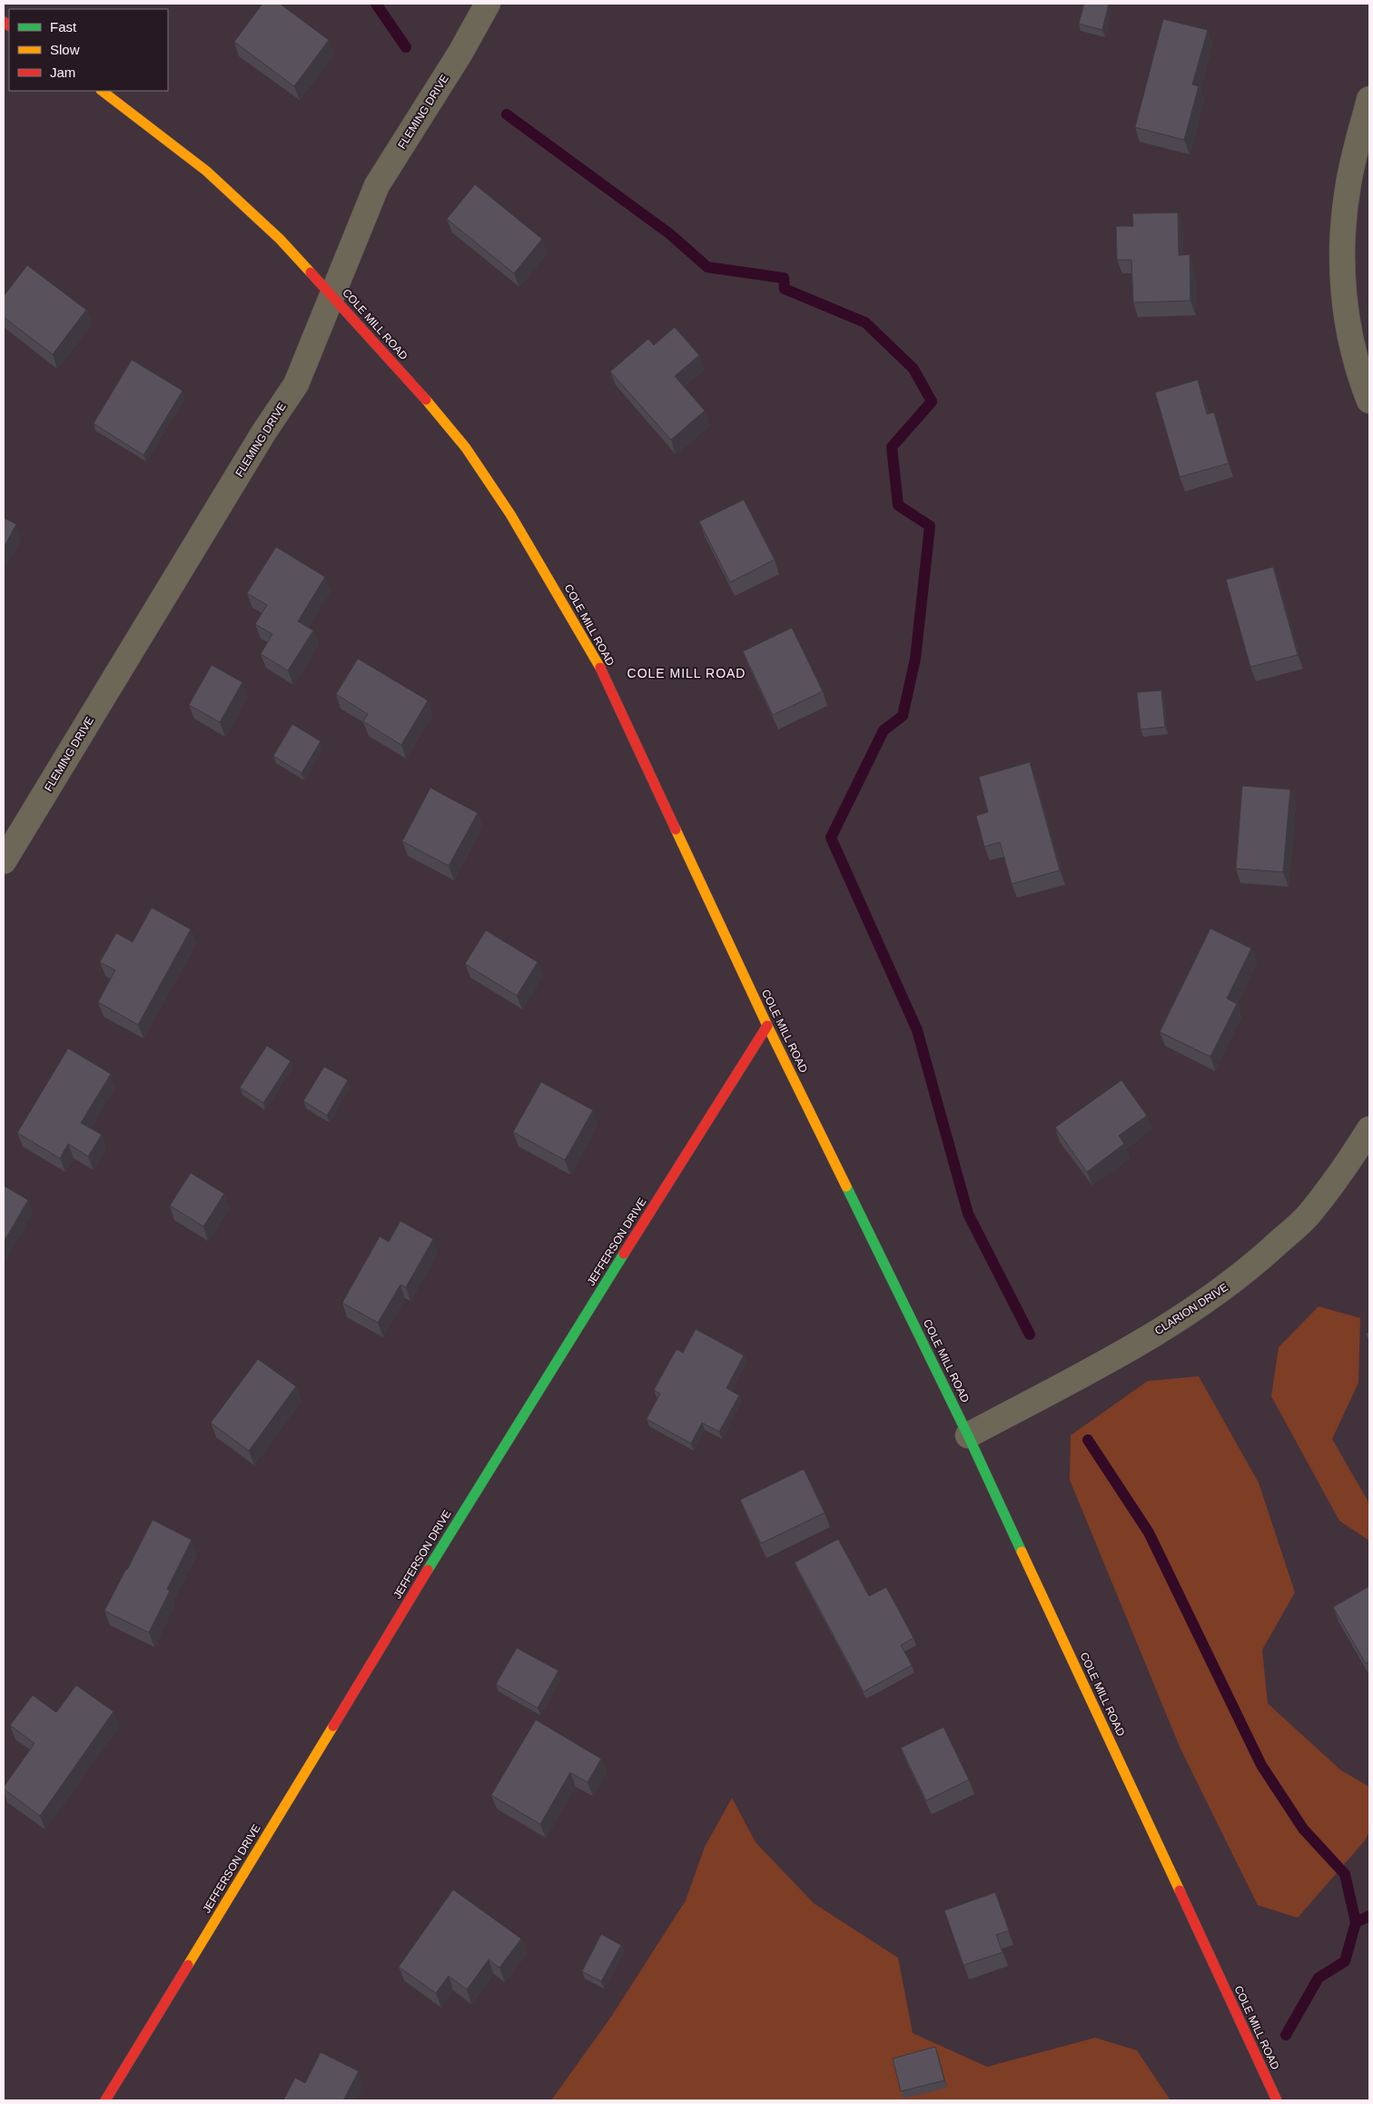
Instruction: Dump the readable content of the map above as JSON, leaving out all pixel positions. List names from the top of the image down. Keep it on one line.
{"streets":{"street":["FLEMING DRIVE","COLE MILL ROAD","JEFFERSON DRIVE","CLARION DRIVE"]},"crossings":[["FLEMING DRIVE","COLE MILL ROAD"],["COLE MILL ROAD","JEFFERSON DRIVE"],["COLE MILL ROAD","CLARION DRIVE"]],"districts":["COLE MILL ROAD"],"legend":["Fast","Slow","Jam"]}
